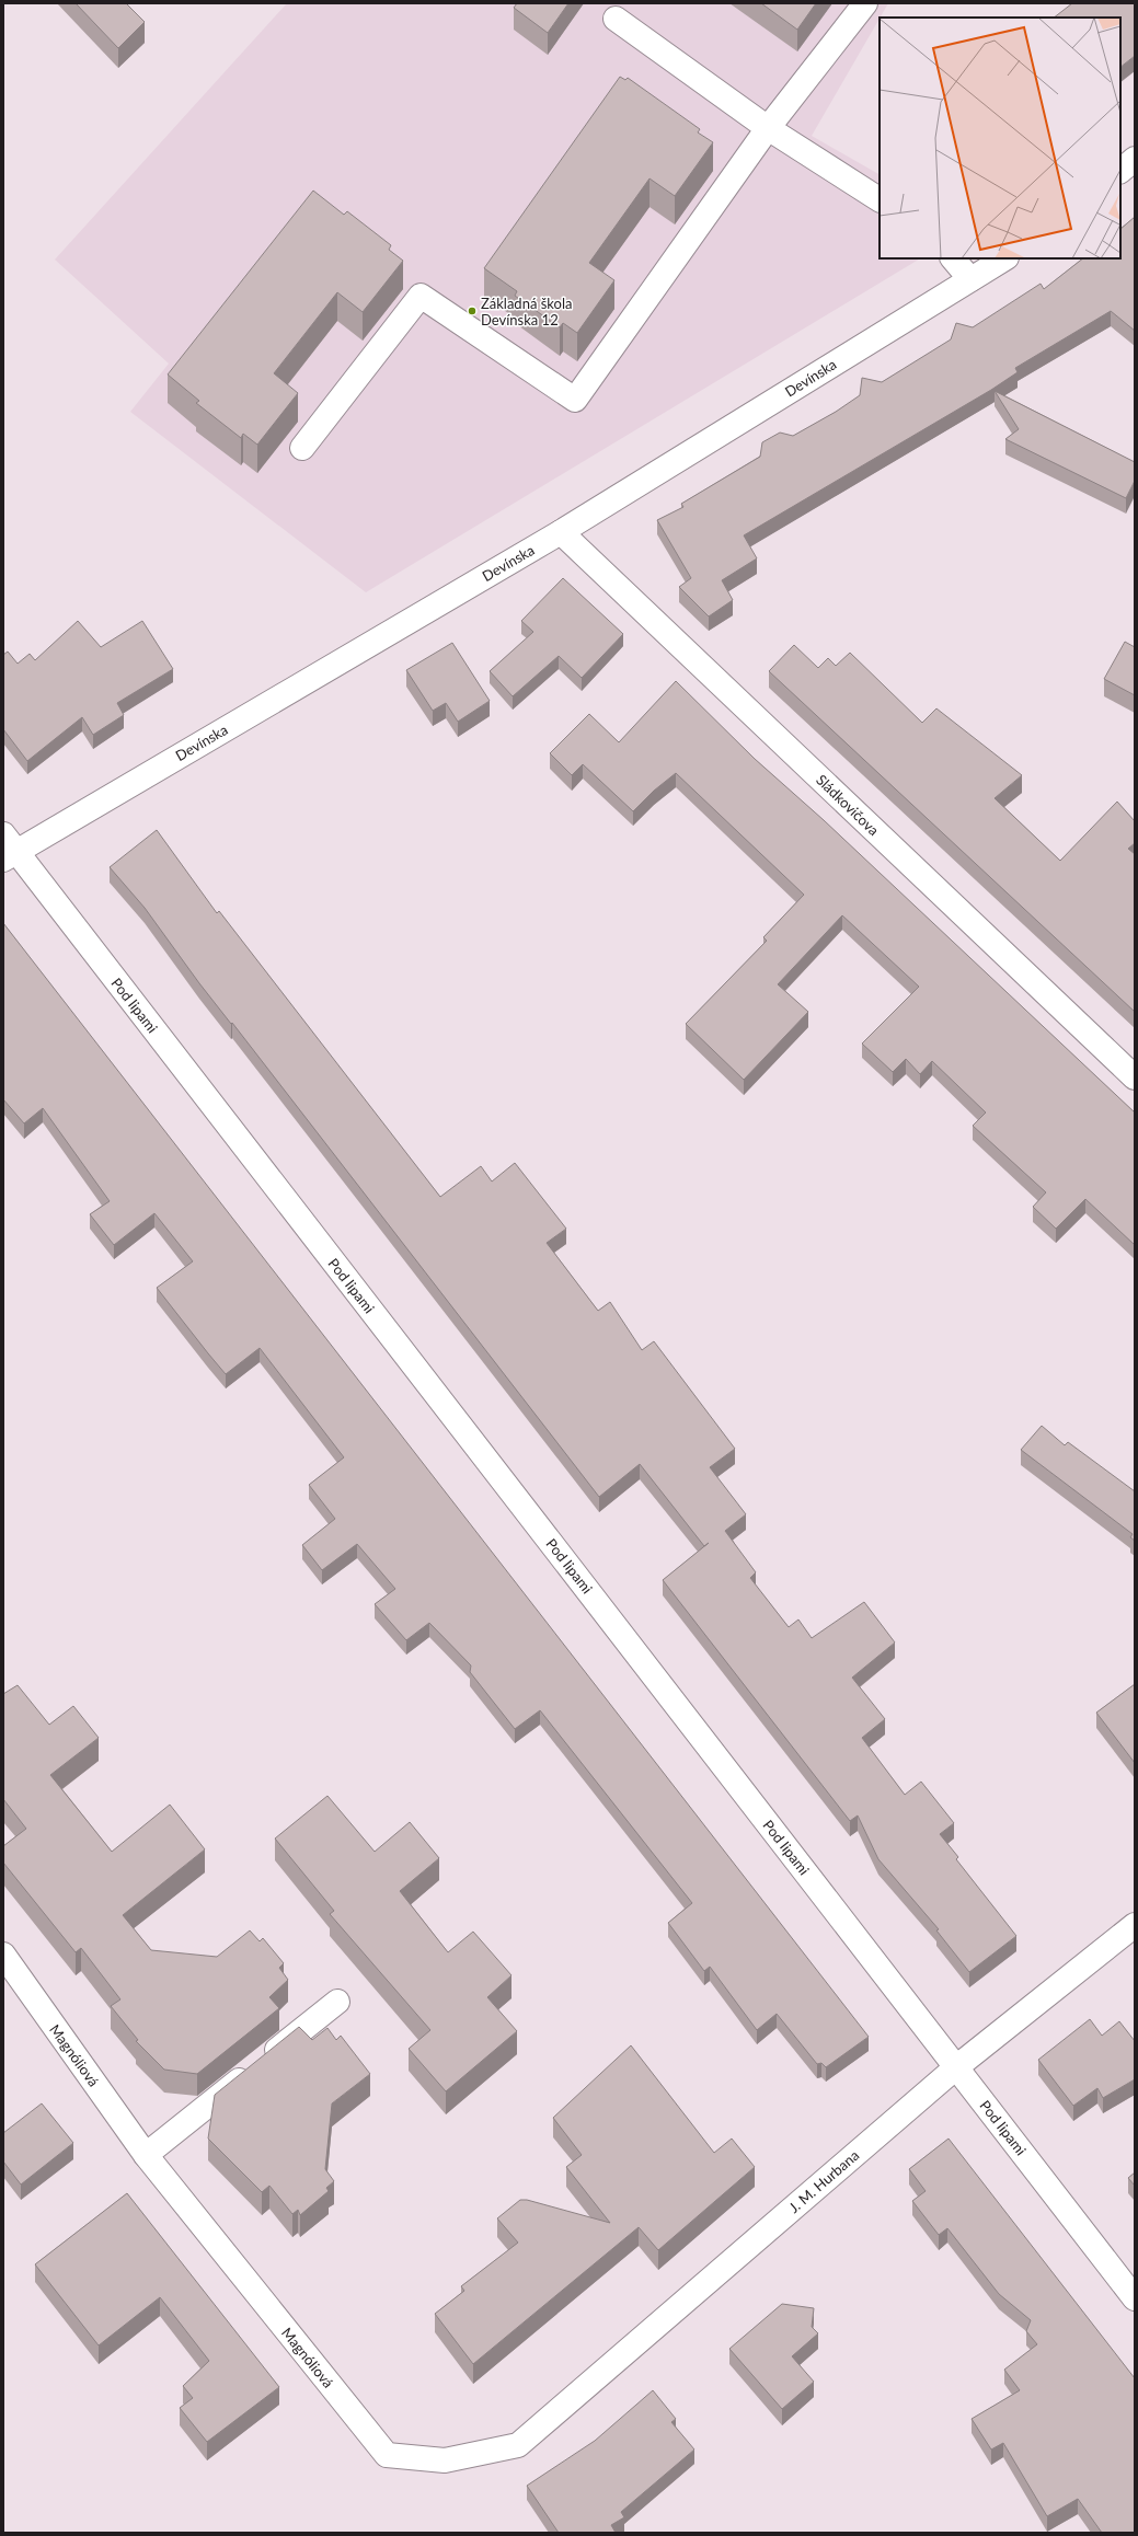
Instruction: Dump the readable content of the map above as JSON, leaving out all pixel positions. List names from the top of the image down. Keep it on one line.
{"streets":{"street":["Devínska","Sládkovičova","Pod lipami","Magnóliová","J. M. Hurbana"]},"crossings":[["Devínska","Sládkovičova"],["Devínska","Pod lipami"],["Pod lipami","J. M. Hurbana"],["Magnóliová","J. M. Hurbana"]],"places":["Základná škola Devínska 12"]}
